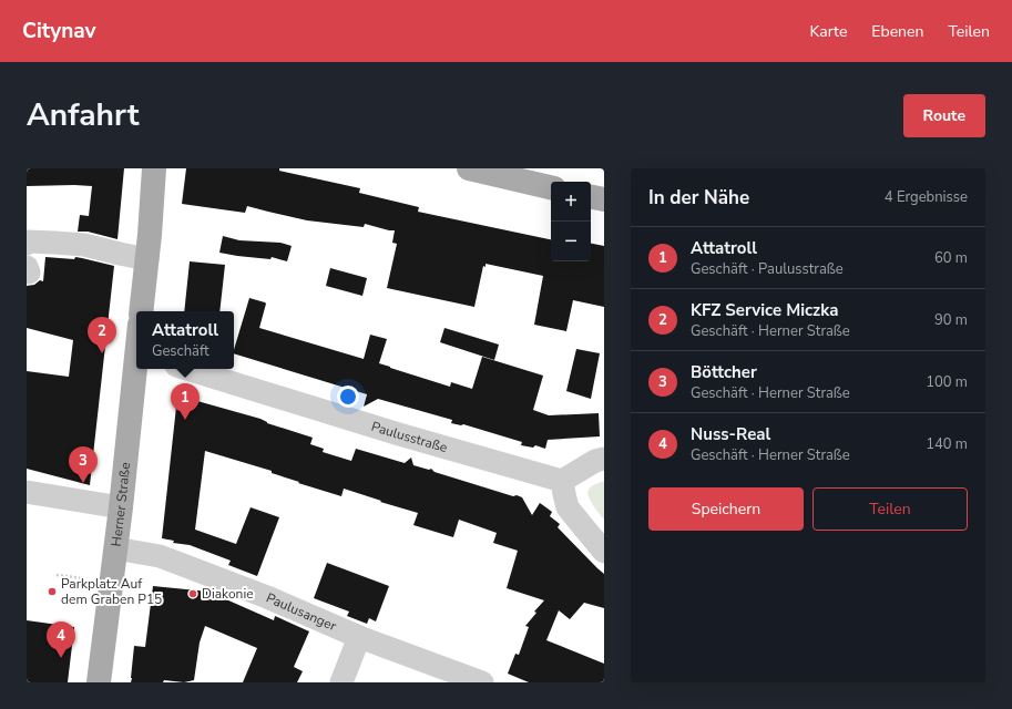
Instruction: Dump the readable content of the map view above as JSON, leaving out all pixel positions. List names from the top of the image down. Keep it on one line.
{"streets":{"main road":["Herner Straße"],"street":["Paulusstraße","Paulusanger"]},"crossings":[["Herner Straße","Paulusanger"]],"places":["Parkplatz Auf dem Graben P15","Diakonie"],"page":{"header":"Citynav","nav":["Karte","Ebenen","Teilen"],"title":"Anfahrt","buttons":["Route",["Speichern","Teilen"]],"heading":["In der Nähe","4 Ergebnisse"],"map_buttons":["+","−"],"list":[{"mark":"1","name":"Attatroll","note":"Geschäft · Paulusstraße","value":"60 m"},{"mark":"2","name":"KFZ Service Miczka","note":"Geschäft · Herner Straße","value":"90 m"},{"mark":"3","name":"Böttcher","note":"Geschäft · Herner Straße","value":"100 m"},{"mark":"4","name":"Nuss-Real","note":"Geschäft · Herner Straße","value":"140 m"}],"popup":["Attatroll","Geschäft"],"pins":["2","1","3","4"]}}
